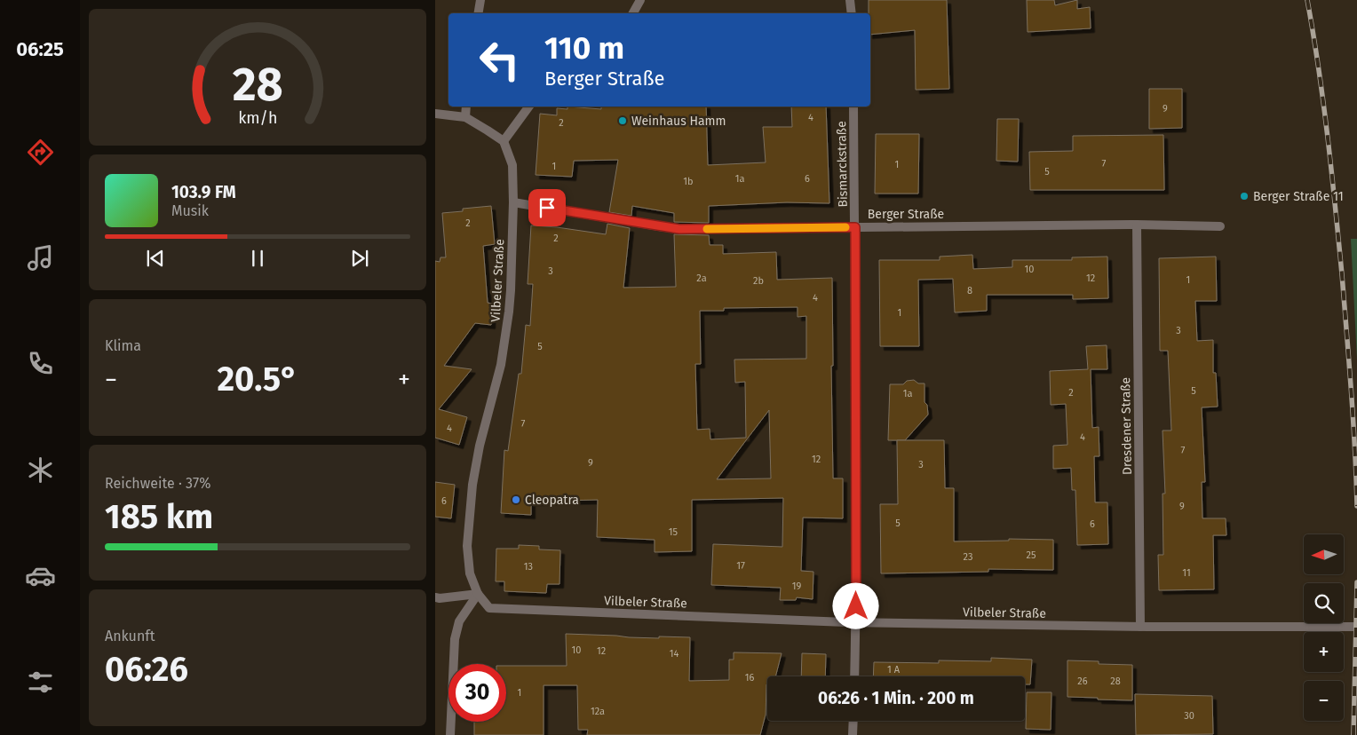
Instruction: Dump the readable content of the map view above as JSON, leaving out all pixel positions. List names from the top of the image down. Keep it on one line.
{"streets":{"street":["Bismarckstraße","Berger Straße","Vilbeler Straße","Dresdener Straße"]},"crossings":[["Bismarckstraße","Berger Straße"],["Bismarckstraße","Vilbeler Straße"],["Berger Straße","Vilbeler Straße"],["Berger Straße","Dresdener Straße"],["Vilbeler Straße","Dresdener Straße"]],"places":["Weinhaus Hamm","Berger Straße 11","Cleopatra"],"house_numbers":["9","4","2","7","1","1","5","1a","6","1b","2","2","10","3","2a","12","1","2b","8","4","1","3","5","5","2","1a","7","4","4","7","12","9","3","6","9","5","6","15","25","23","17","13","11","19","10","12","14","1 A","16","26","28","1","12a","30"],"north":"left","page":{"tabs":"06:25","turn":["110 m","Berger Straße"],"song":["103.9 FM","Musik"],"tile":["Klima",["Reichweite · 37%","185 km"],["Ankunft","06:26"]],"heat":["−","20.5°","+"],"map_buttons":["+","−"],"limit":"30","trip":"06:26 · 1 Min. · 200 m","gauge":["28","km/h"]}}
